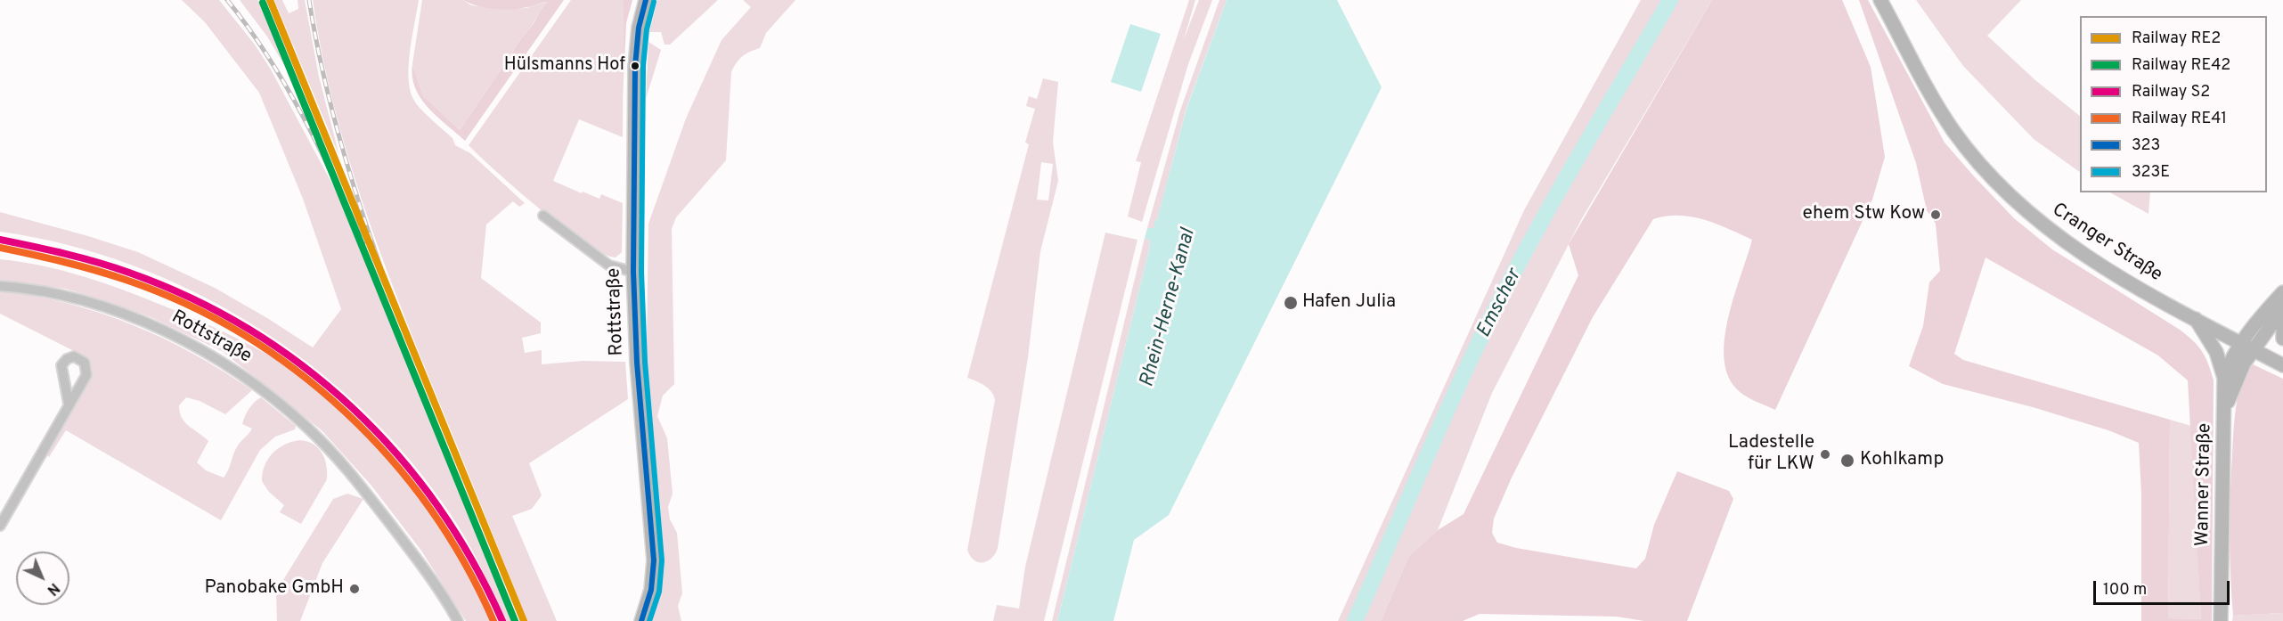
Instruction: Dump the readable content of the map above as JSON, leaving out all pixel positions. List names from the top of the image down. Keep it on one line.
{"streets":{"street":["Cranger Straße","Rottstraße","Wanner Straße"]},"crossings":[["Cranger Straße","Wanner Straße"]],"water":["Emscher","Rhein-Herne-Kanal"],"places":["Hülsmanns Hof","ehem Stw Kow","Hafen Julia","Ladestelle für LKW","Kohlkamp","Panobake GmbH"],"lines":["rail line RE2","transit line 323","transit line 323E","rail line RE42","rail line S2","rail line RE41"],"legend":["Railway RE2","Railway RE42","Railway S2","Railway RE41","323","323E"],"scale_bar":"100 m","north":"bottom right"}
